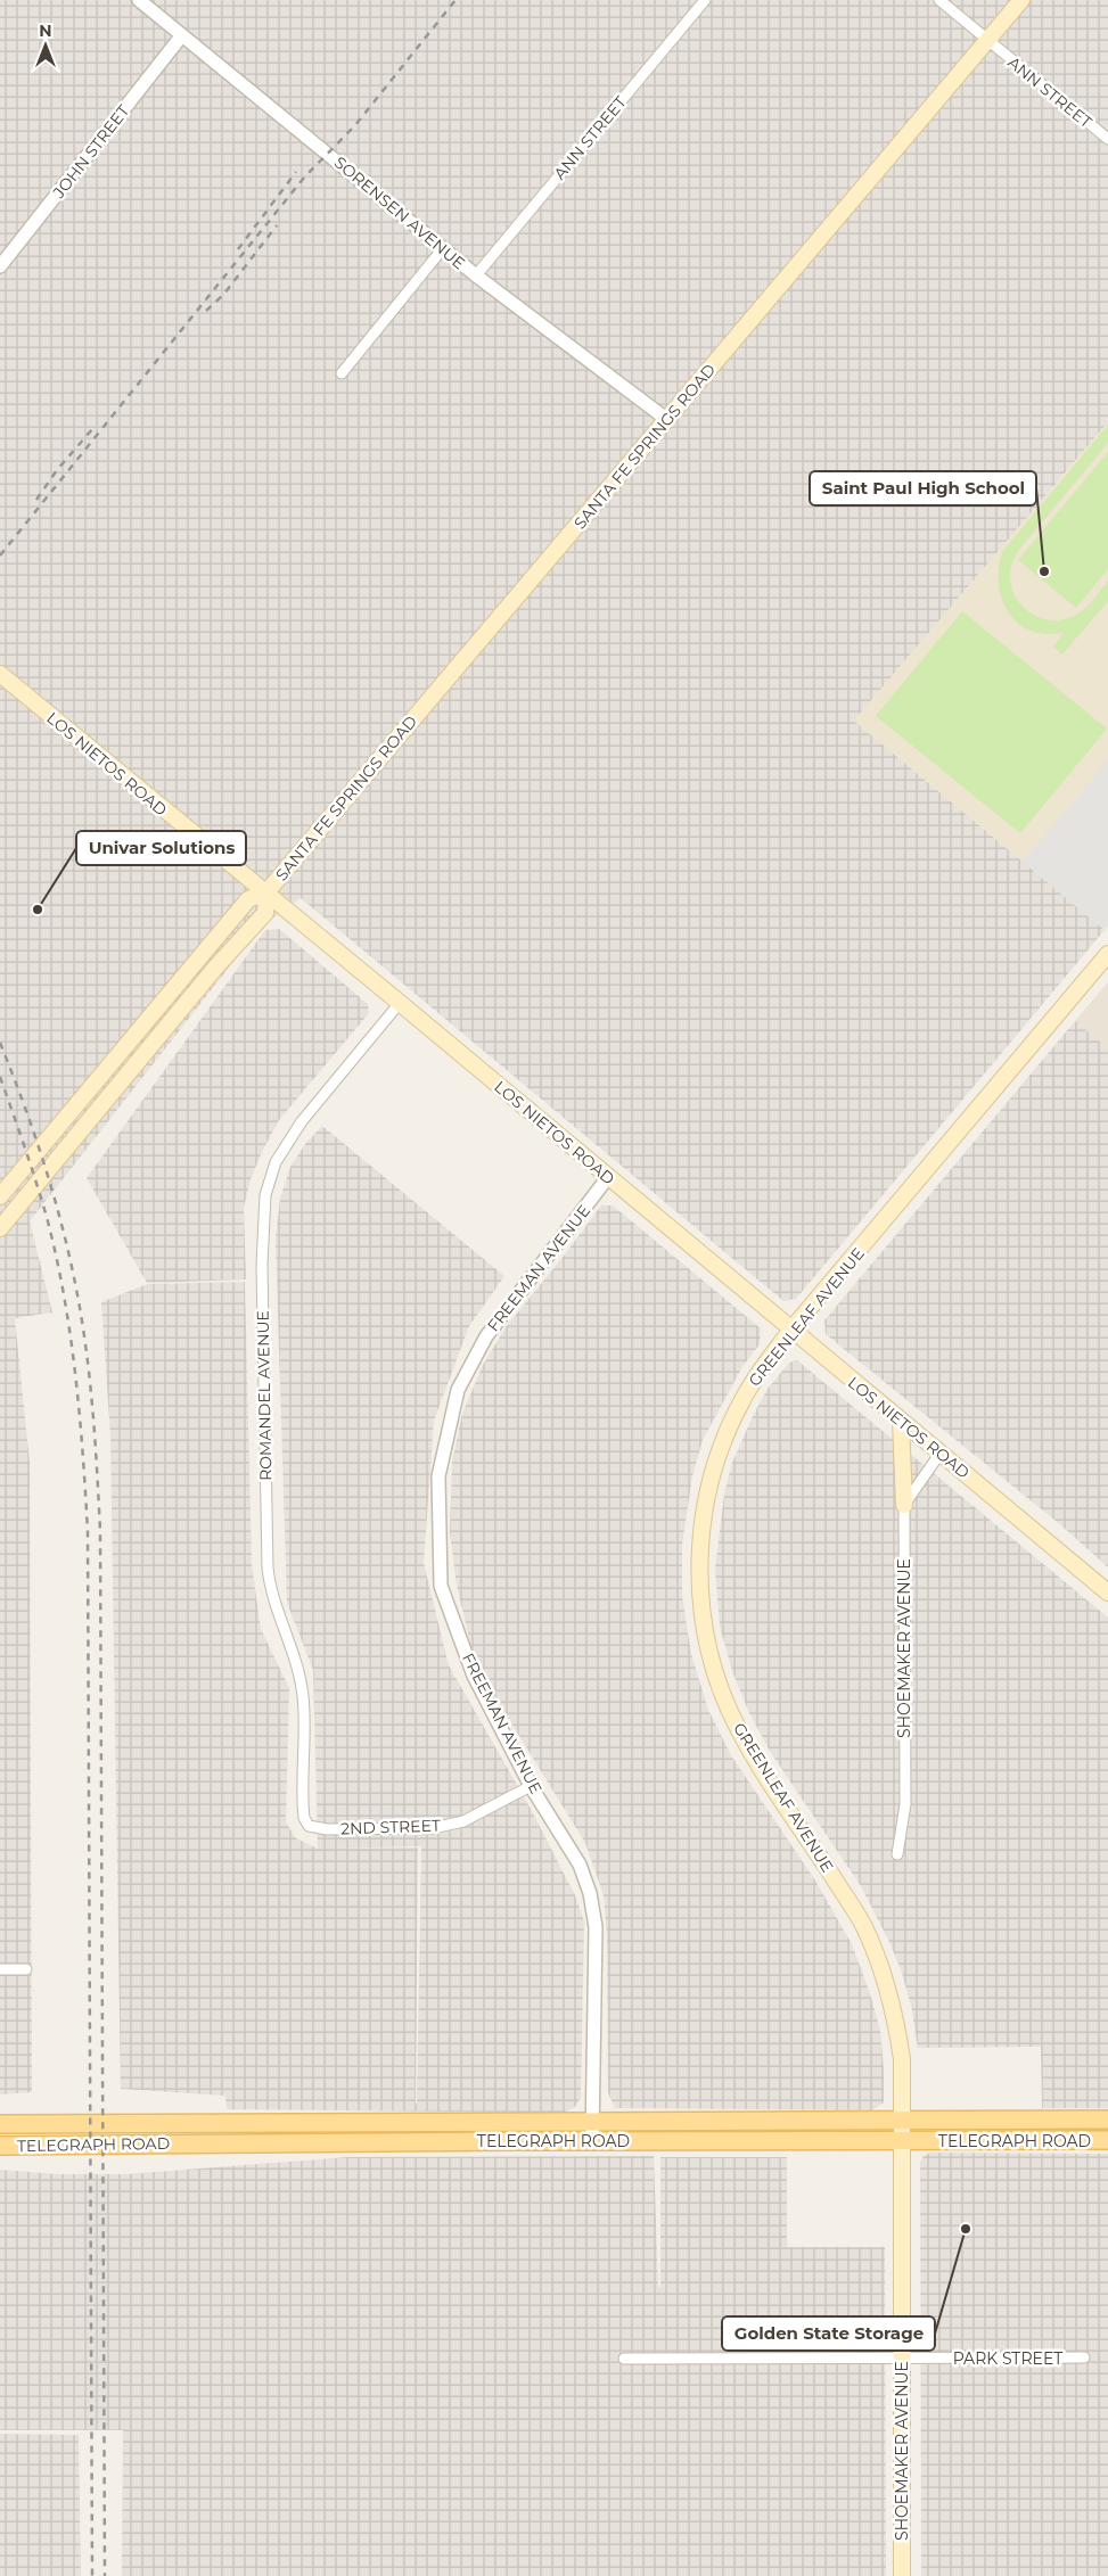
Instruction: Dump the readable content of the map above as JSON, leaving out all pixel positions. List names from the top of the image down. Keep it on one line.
{"streets":{"main road":["SANTA FE SPRINGS ROAD","LOS NIETOS ROAD","GREENLEAF AVENUE","SHOEMAKER AVENUE","TELEGRAPH ROAD"],"street":["ANN STREET","JOHN STREET","SORENSEN AVENUE","FREEMAN AVENUE","ROMANDEL AVENUE","2ND STREET","PARK STREET"]},"crossings":[["ANN STREET","SORENSEN AVENUE"],["ANN STREET","SANTA FE SPRINGS ROAD"],["JOHN STREET","SORENSEN AVENUE"],["SORENSEN AVENUE","SANTA FE SPRINGS ROAD"],["SANTA FE SPRINGS ROAD","LOS NIETOS ROAD"],["LOS NIETOS ROAD","FREEMAN AVENUE"],["LOS NIETOS ROAD","GREENLEAF AVENUE"],["LOS NIETOS ROAD","ROMANDEL AVENUE"],["FREEMAN AVENUE","2ND STREET"],["FREEMAN AVENUE","TELEGRAPH ROAD"],["GREENLEAF AVENUE","SHOEMAKER AVENUE"],["GREENLEAF AVENUE","TELEGRAPH ROAD"],["ROMANDEL AVENUE","2ND STREET"],["SHOEMAKER AVENUE","TELEGRAPH ROAD"],["SHOEMAKER AVENUE","PARK STREET"]],"places":["Saint Paul High School","Univar Solutions","Golden State Storage"],"north":"top"}
